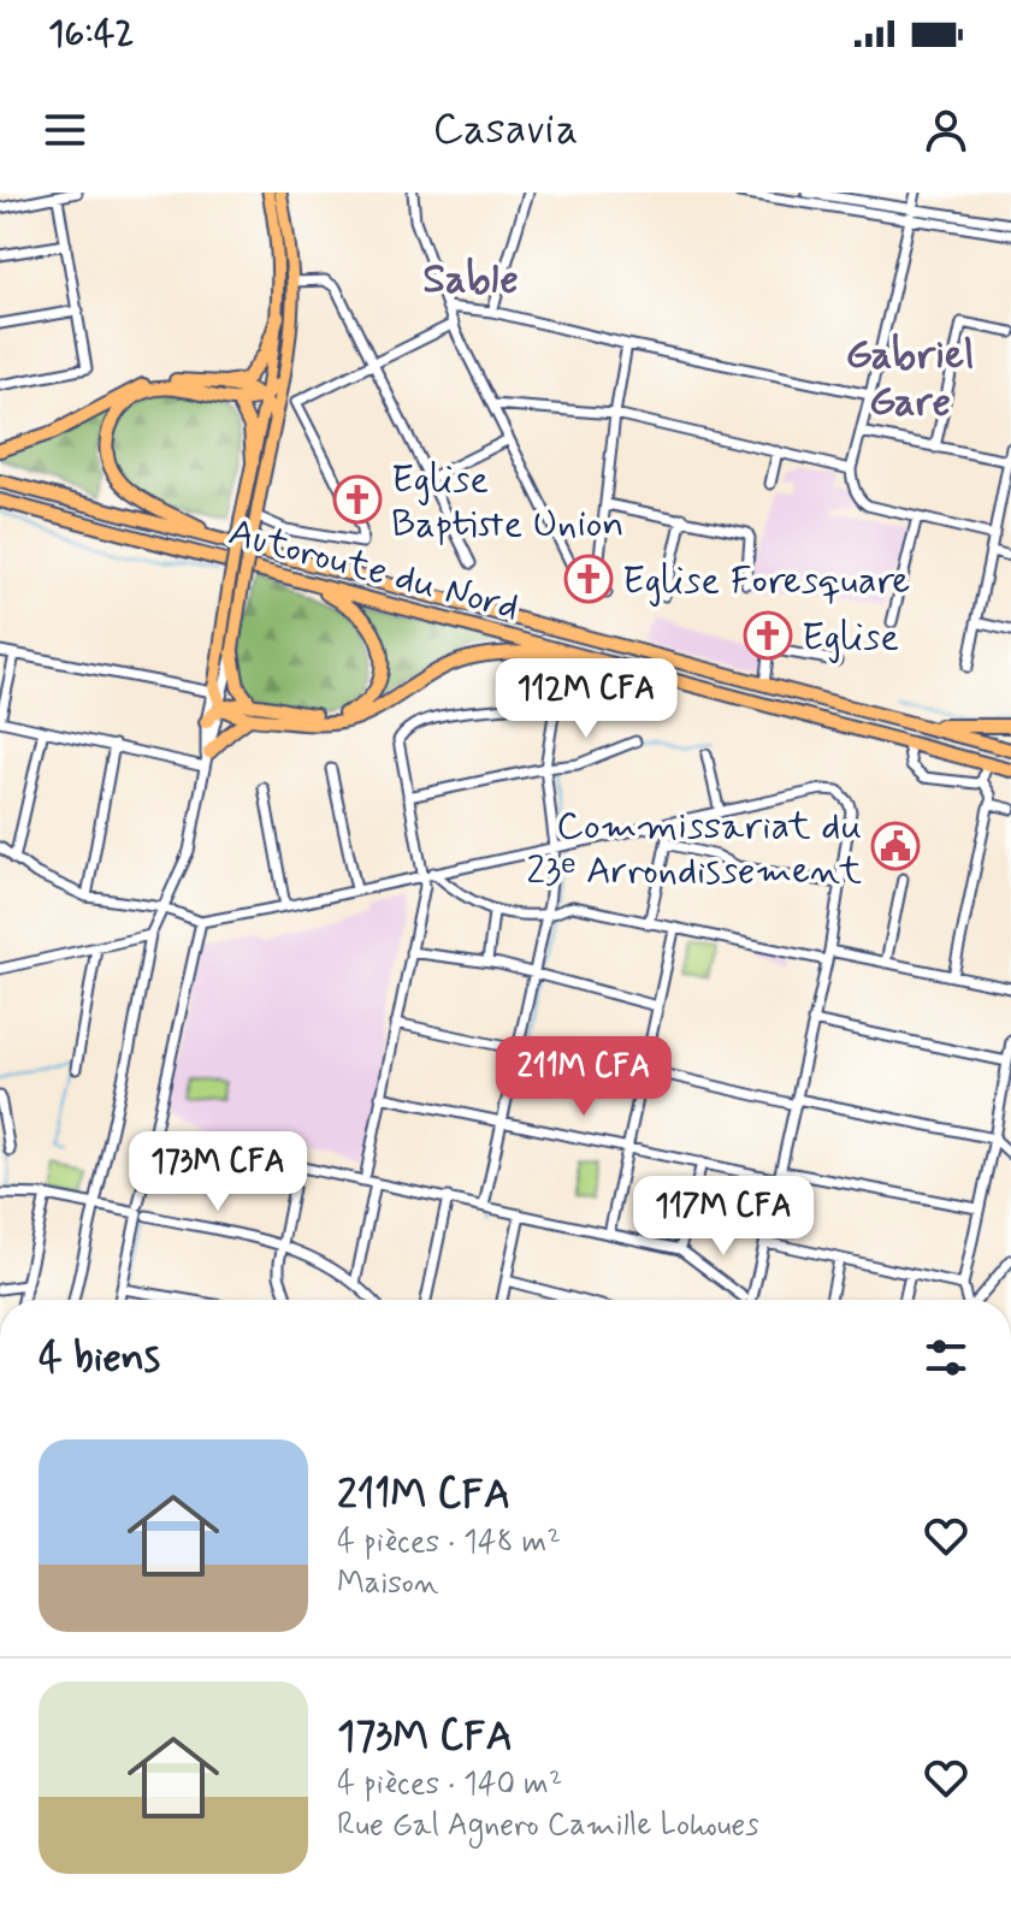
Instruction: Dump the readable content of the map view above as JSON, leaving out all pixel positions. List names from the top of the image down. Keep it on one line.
{"streets":{"highway":["Autoroute du Nord"]},"districts":["Sable","Gabriel Gare"],"places":{"church":["Eglise Baptiste Union","Eglise Foresquare","Eglise"],"public building":["Commissariat du 23ᵉ Arrondissement"]},"page":{"status":"16:42","header":"Casavia","price":["112M CFA","211M CFA","173M CFA","117M CFA"],"heading":"4 biens","list":[{"name":"211M CFA","note":"4 pièces · 148 m² · Maison"},{"name":"173M CFA","note":"4 pièces · 140 m² · Rue Gal Agnero Camille Lohoues"}]}}
